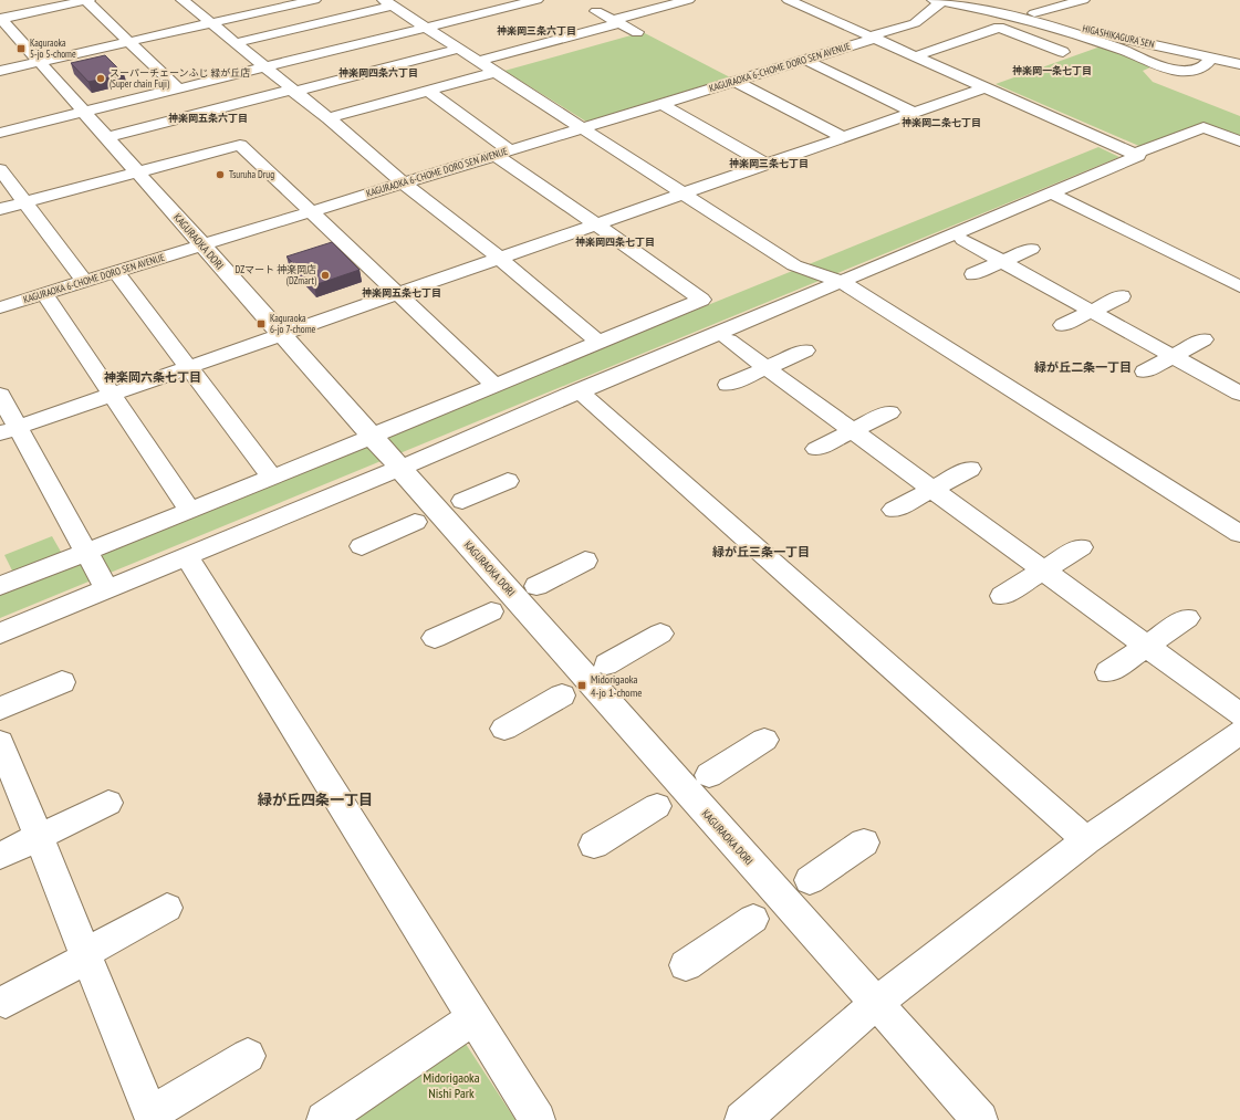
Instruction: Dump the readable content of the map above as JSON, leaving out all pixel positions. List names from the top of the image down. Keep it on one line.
{"streets":{"street":["HIGASHIKAGURA SEN","KAGURAOKA 6-CHOME DORO SEN AVENUE","KAGURAOKA DORI"]},"crossings":[["KAGURAOKA 6-CHOME DORO SEN AVENUE","KAGURAOKA DORI"]],"districts":["神楽岡三条六丁目","神楽岡一条七丁目","神楽岡四条六丁目","神楽岡五条六丁目","神楽岡二条七丁目","神楽岡三条七丁目","神楽岡四条七丁目","神楽岡五条七丁目","緑が丘二条一丁目","神楽岡六条七丁目","緑が丘三条一丁目","緑が丘四条一丁目"],"parks":["Midorigaoka Nishi Park"],"places":{"transit":["Kaguraoka 5-jo 5-chome","Kaguraoka 6-jo 7-chome","Midorigaoka 4-jo 1-chome"],"other":["スーパーチェーンふじ 緑が丘店 (Super chain Fuji)","Tsuruha Drug","DZマート 神楽岡店 (DZmart)"]}}
